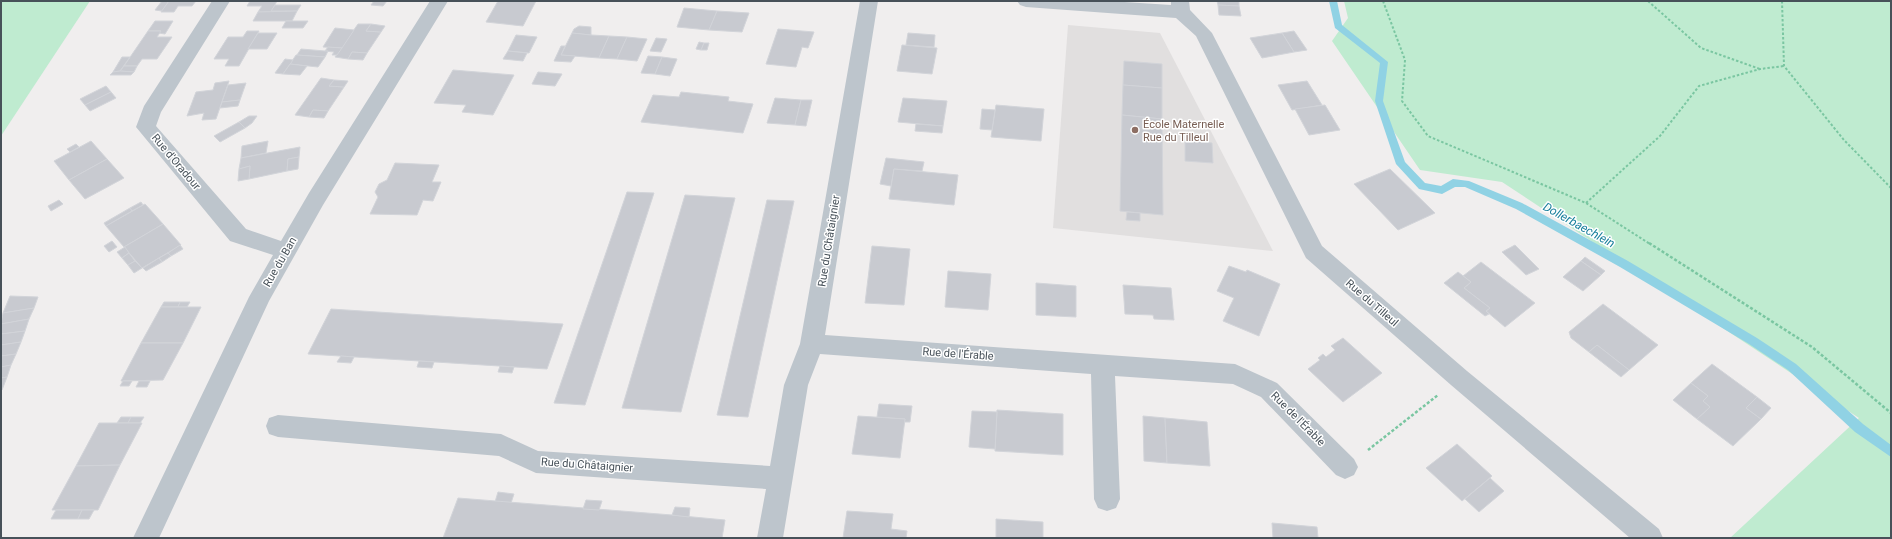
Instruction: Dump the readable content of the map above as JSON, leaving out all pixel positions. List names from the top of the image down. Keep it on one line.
{"streets":{"street":["Rue d'Oradour","Rue du Châtaignier","Rue du Ban","Rue du Tilleul","Rue de l'Érable"]},"crossings":[["Rue d'Oradour","Rue du Ban"],["Rue du Châtaignier","Rue de l'Érable"]],"water":["Dollerbaechlein"],"places":["École Maternelle Rue du Tilleul"]}
